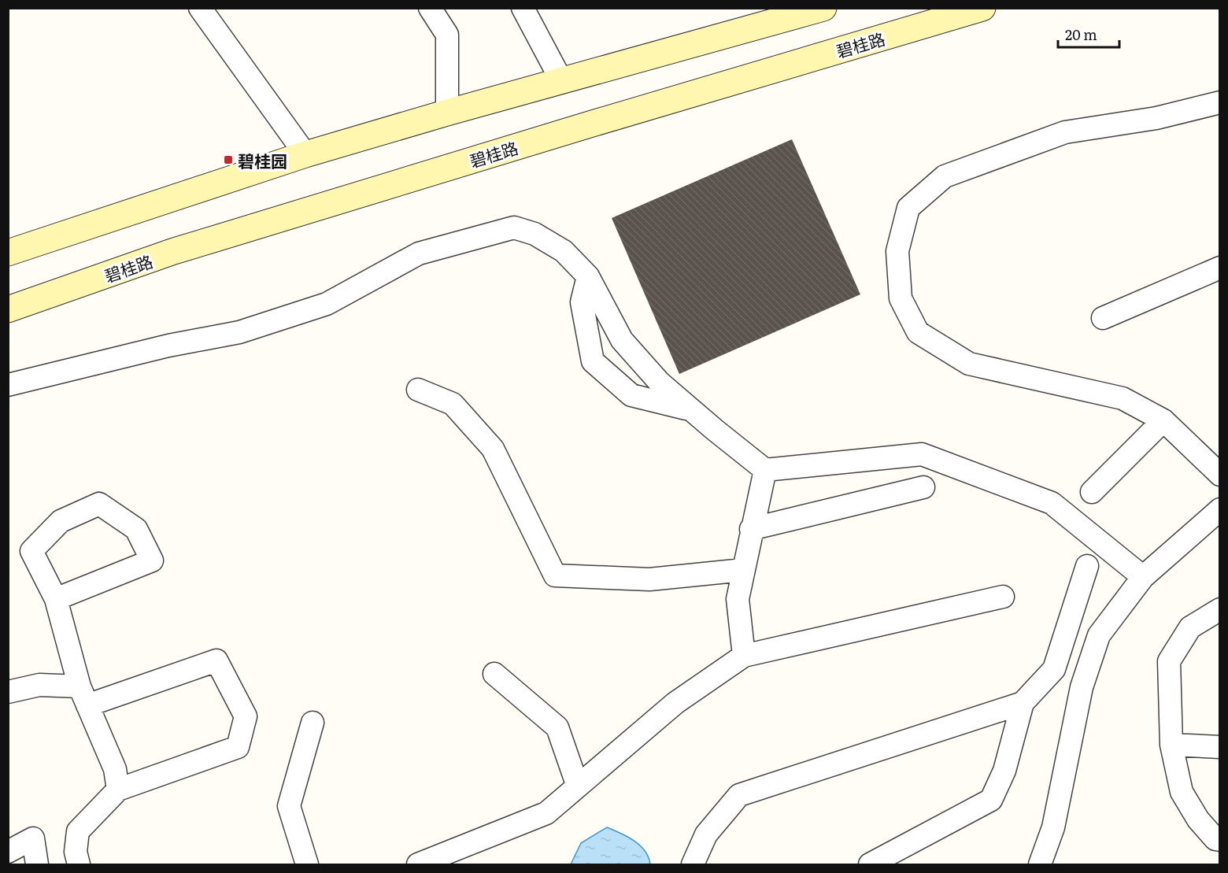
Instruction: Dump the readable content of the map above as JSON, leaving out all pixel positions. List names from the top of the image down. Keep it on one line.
{"streets":{"street":["碧桂路"]},"places":{"transit":["碧桂园"]},"scale_bar":"20 m"}
